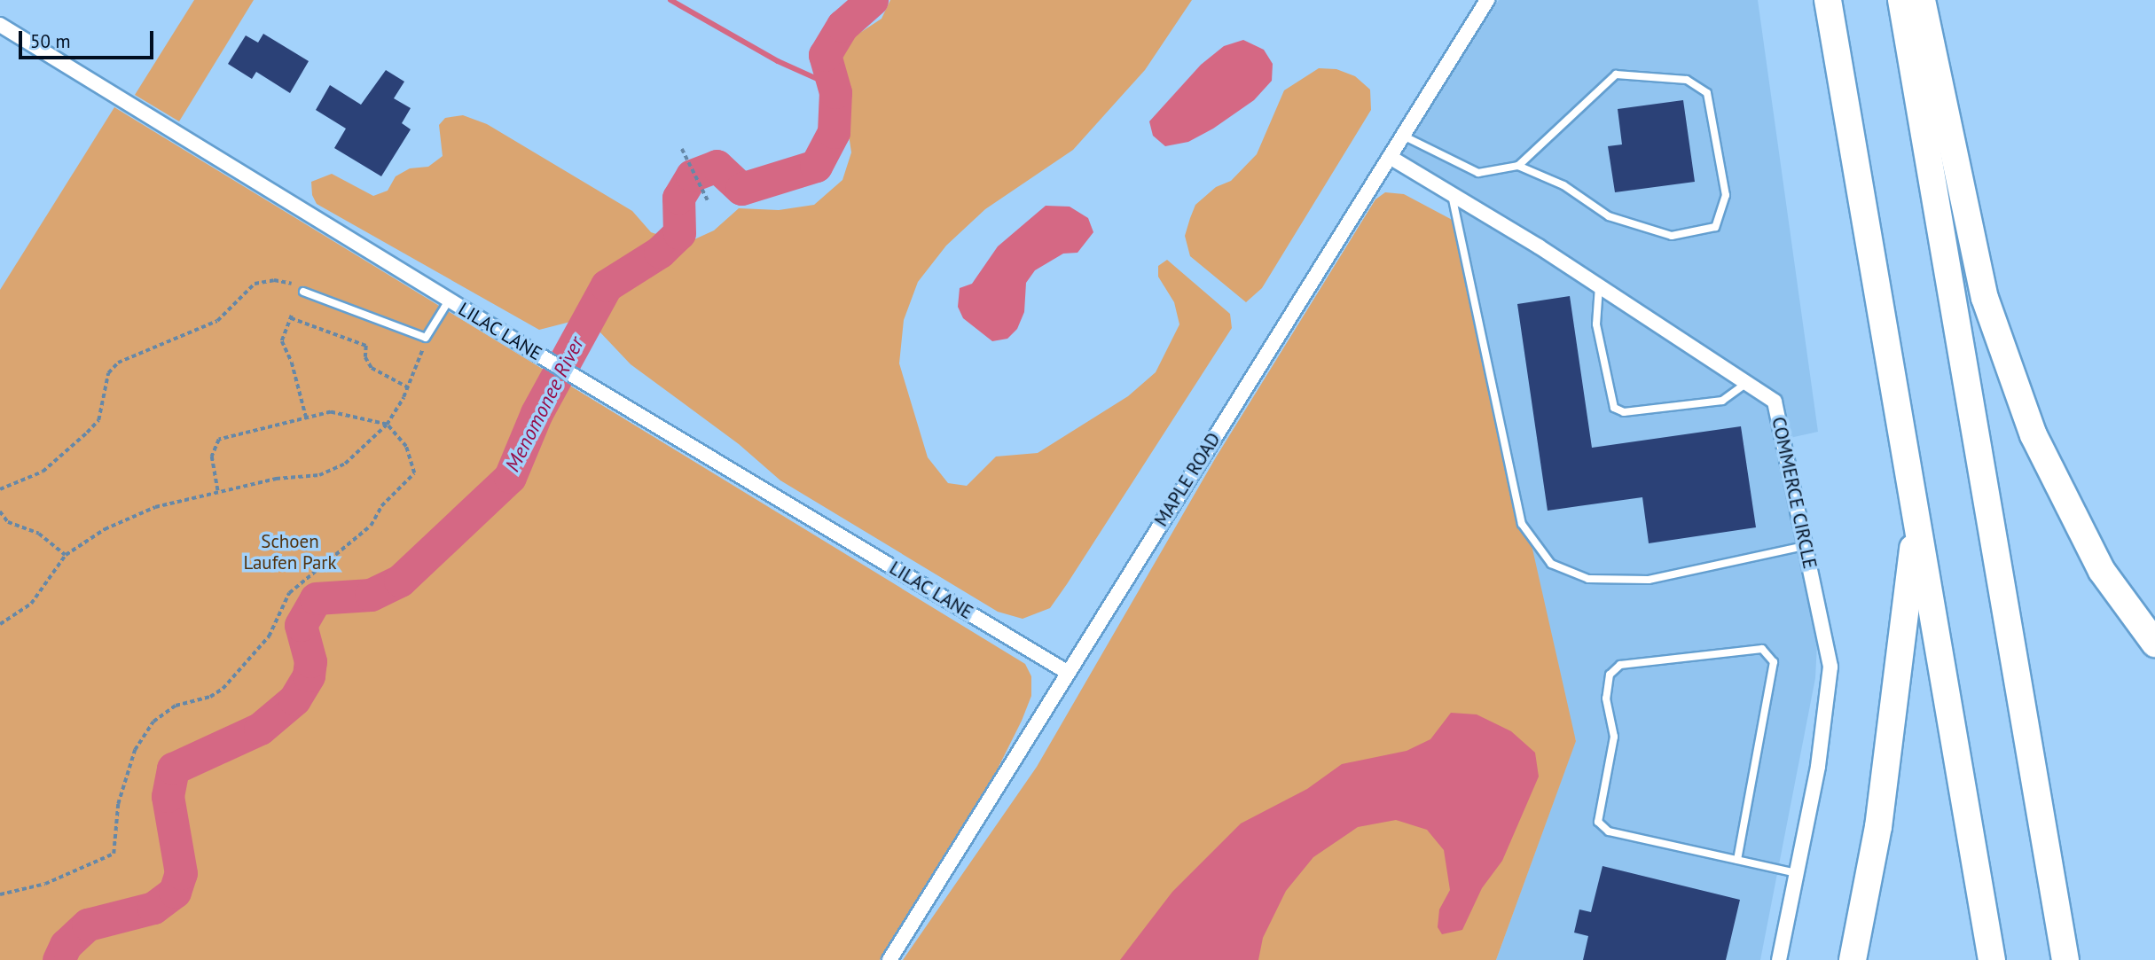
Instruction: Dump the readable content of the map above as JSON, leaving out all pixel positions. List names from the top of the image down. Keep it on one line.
{"streets":{"street":["LILAC LANE","MAPLE ROAD","COMMERCE CIRCLE"]},"crossings":[["LILAC LANE","MAPLE ROAD"],["MAPLE ROAD","COMMERCE CIRCLE"]],"water":["Menomonee River"],"parks":["Schoen Laufen Park"],"scale_bar":"50 m"}
